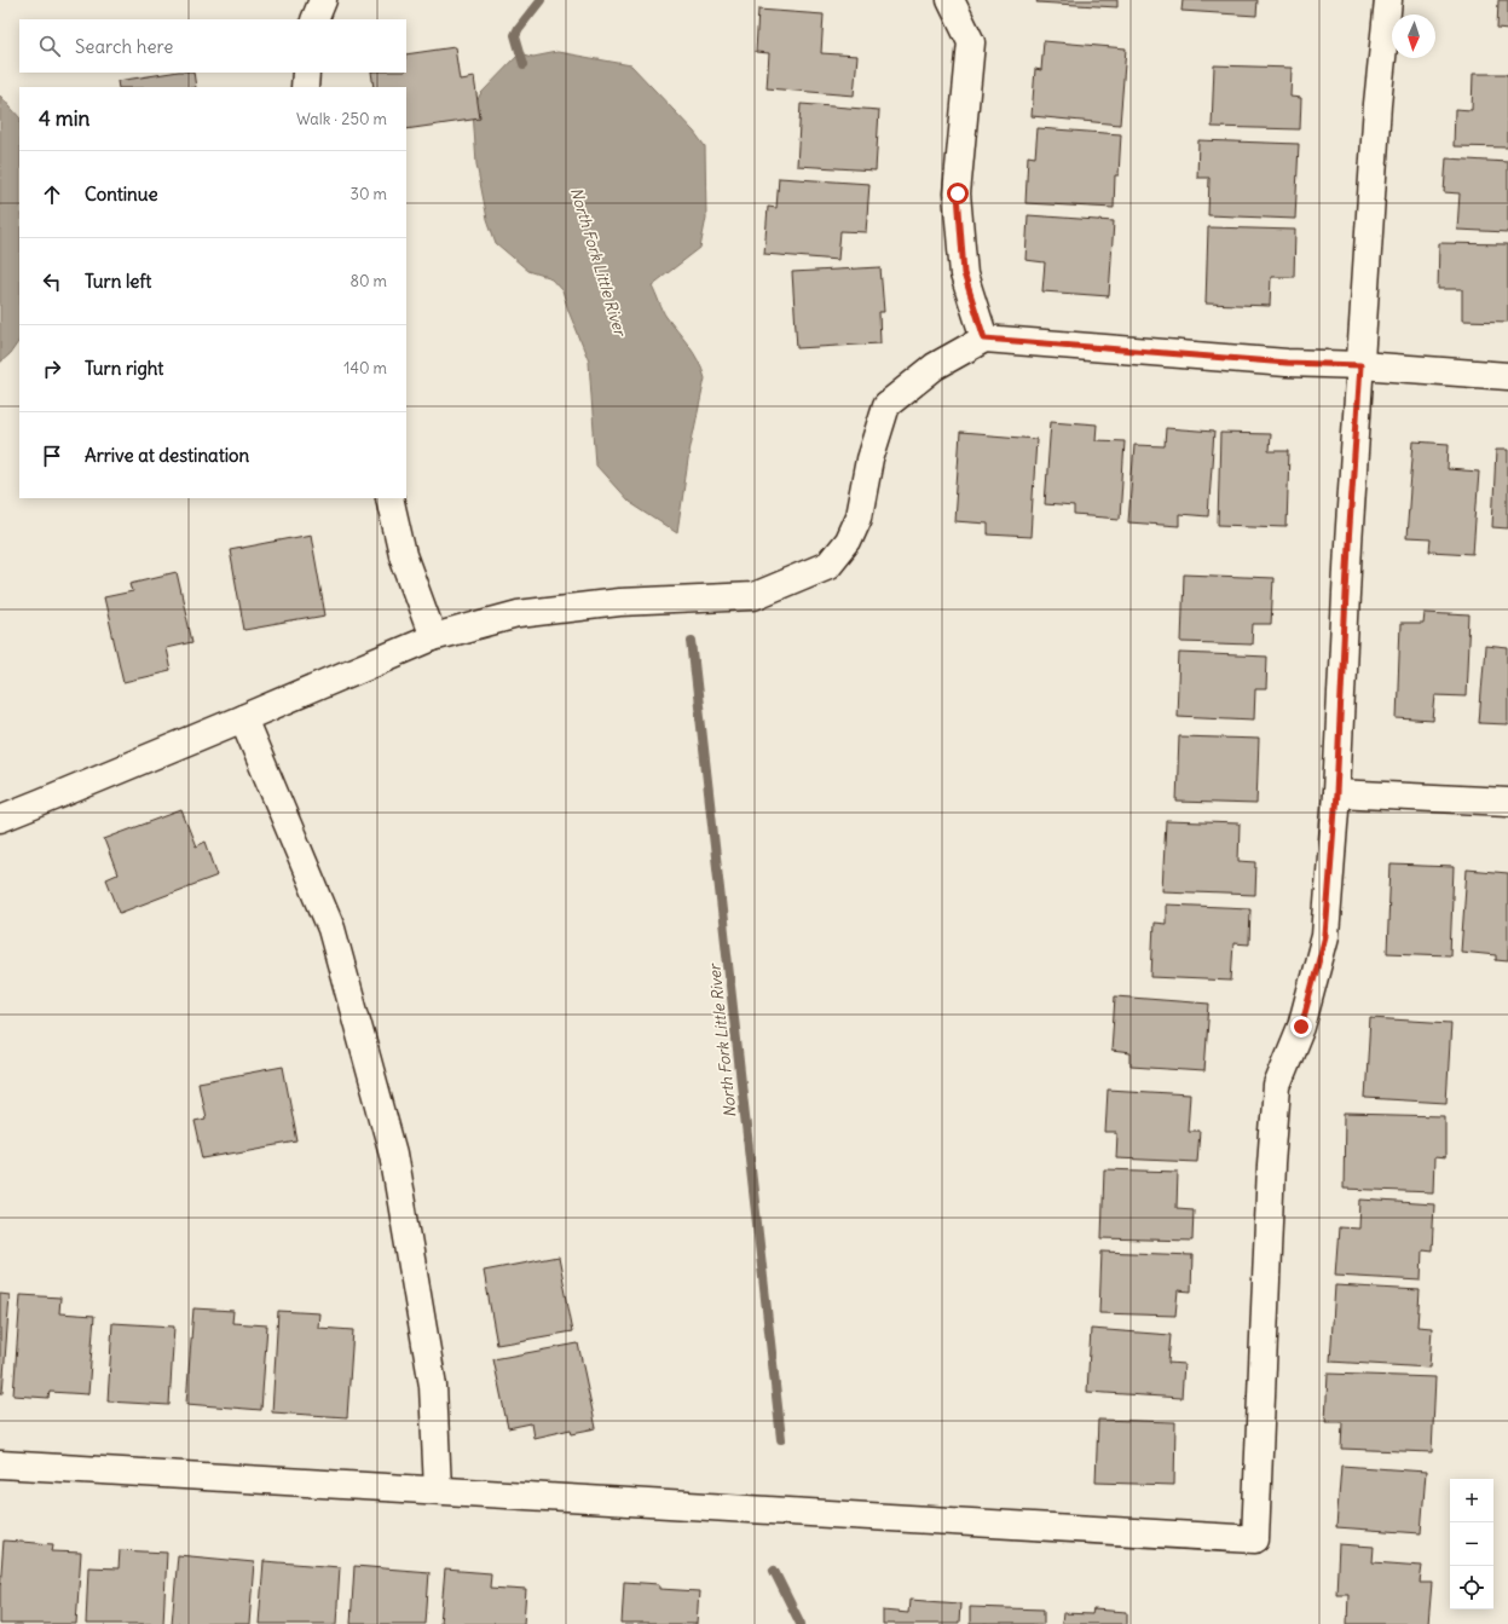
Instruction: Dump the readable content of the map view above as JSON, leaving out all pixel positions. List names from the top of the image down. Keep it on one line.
{"water":["North Fork Little River"],"north":"bottom","page":{"search":"Search here","heading":["4 min","Walk · 250 m"],"list":[["Continue","30 m"],["Turn left","80 m"],["Turn right","140 m"],"Arrive at destination"],"map_buttons":["+","−"]}}
